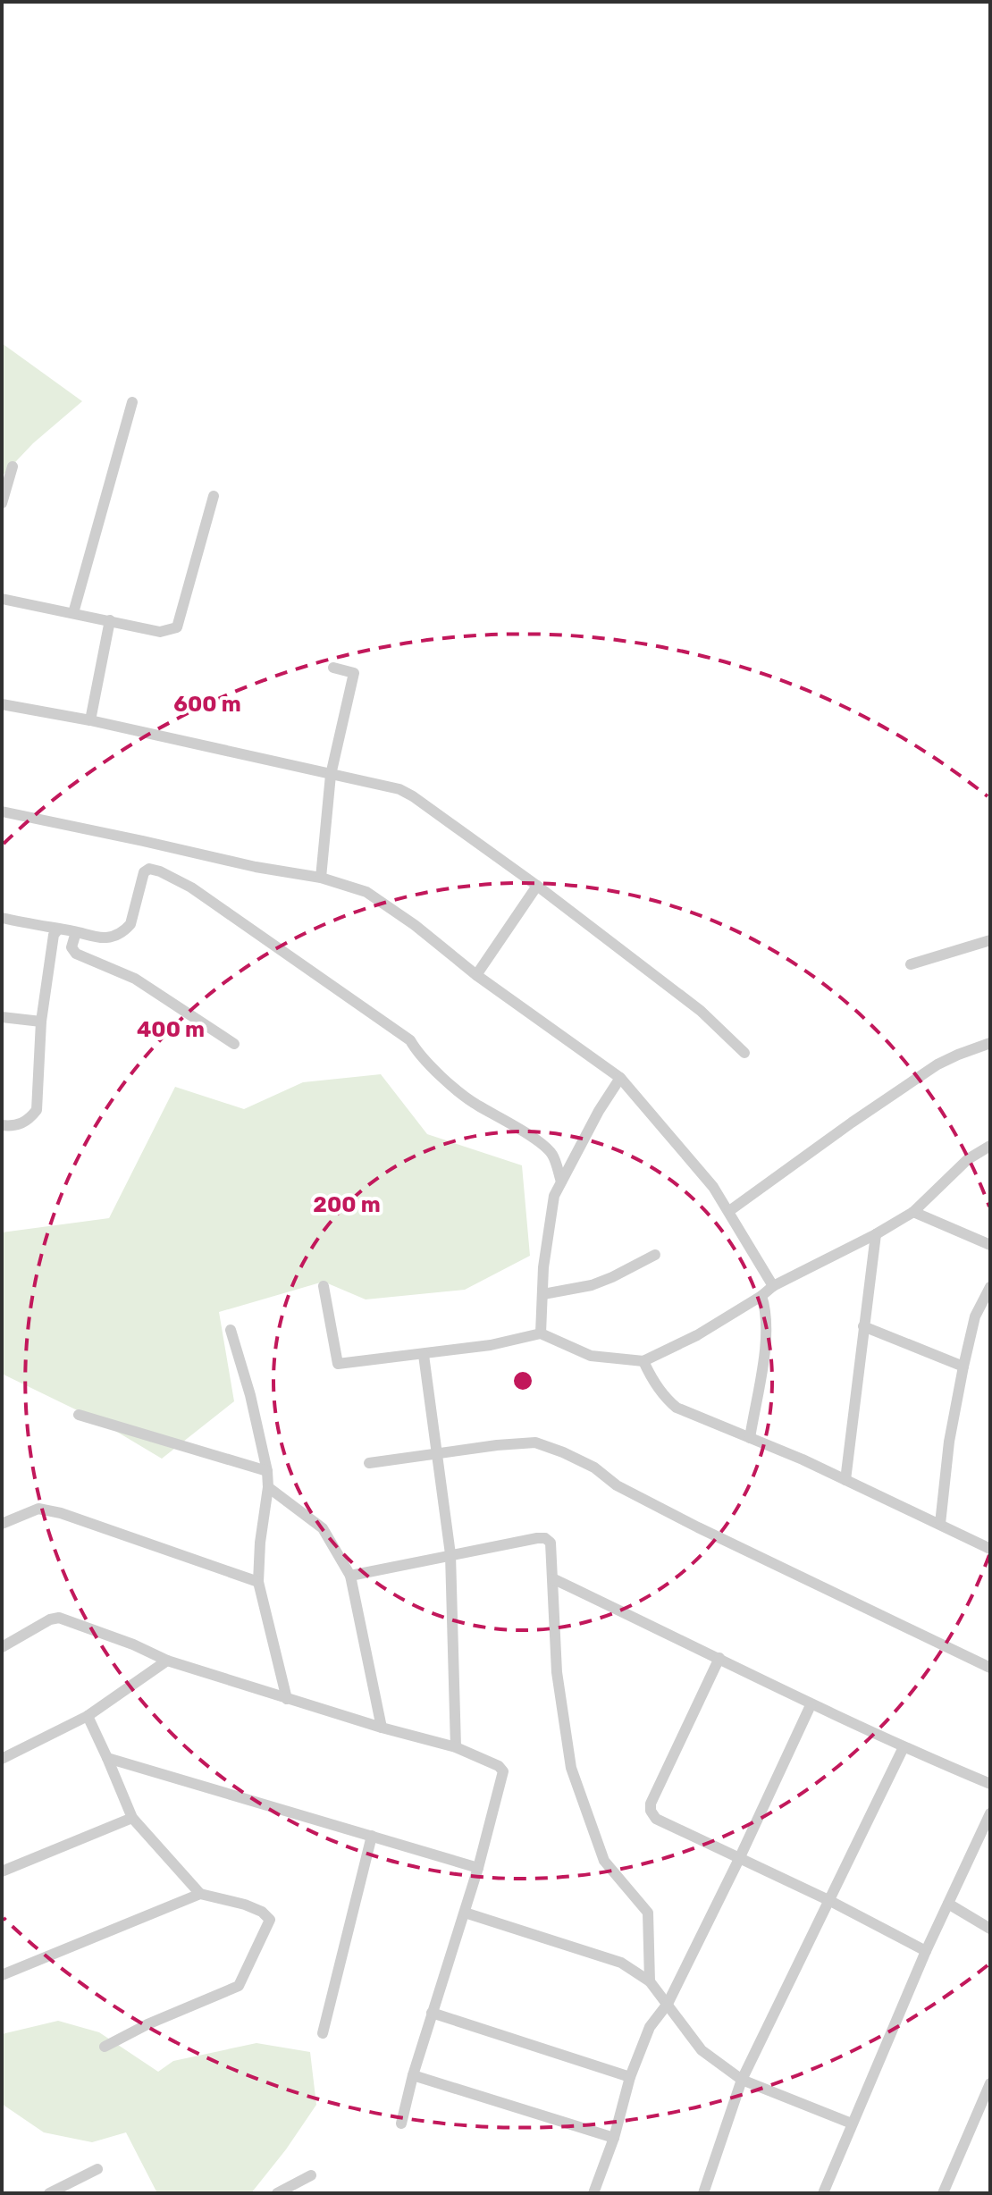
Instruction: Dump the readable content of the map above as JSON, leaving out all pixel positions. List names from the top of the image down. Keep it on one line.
{"rings":["600 m","400 m","200 m"]}
